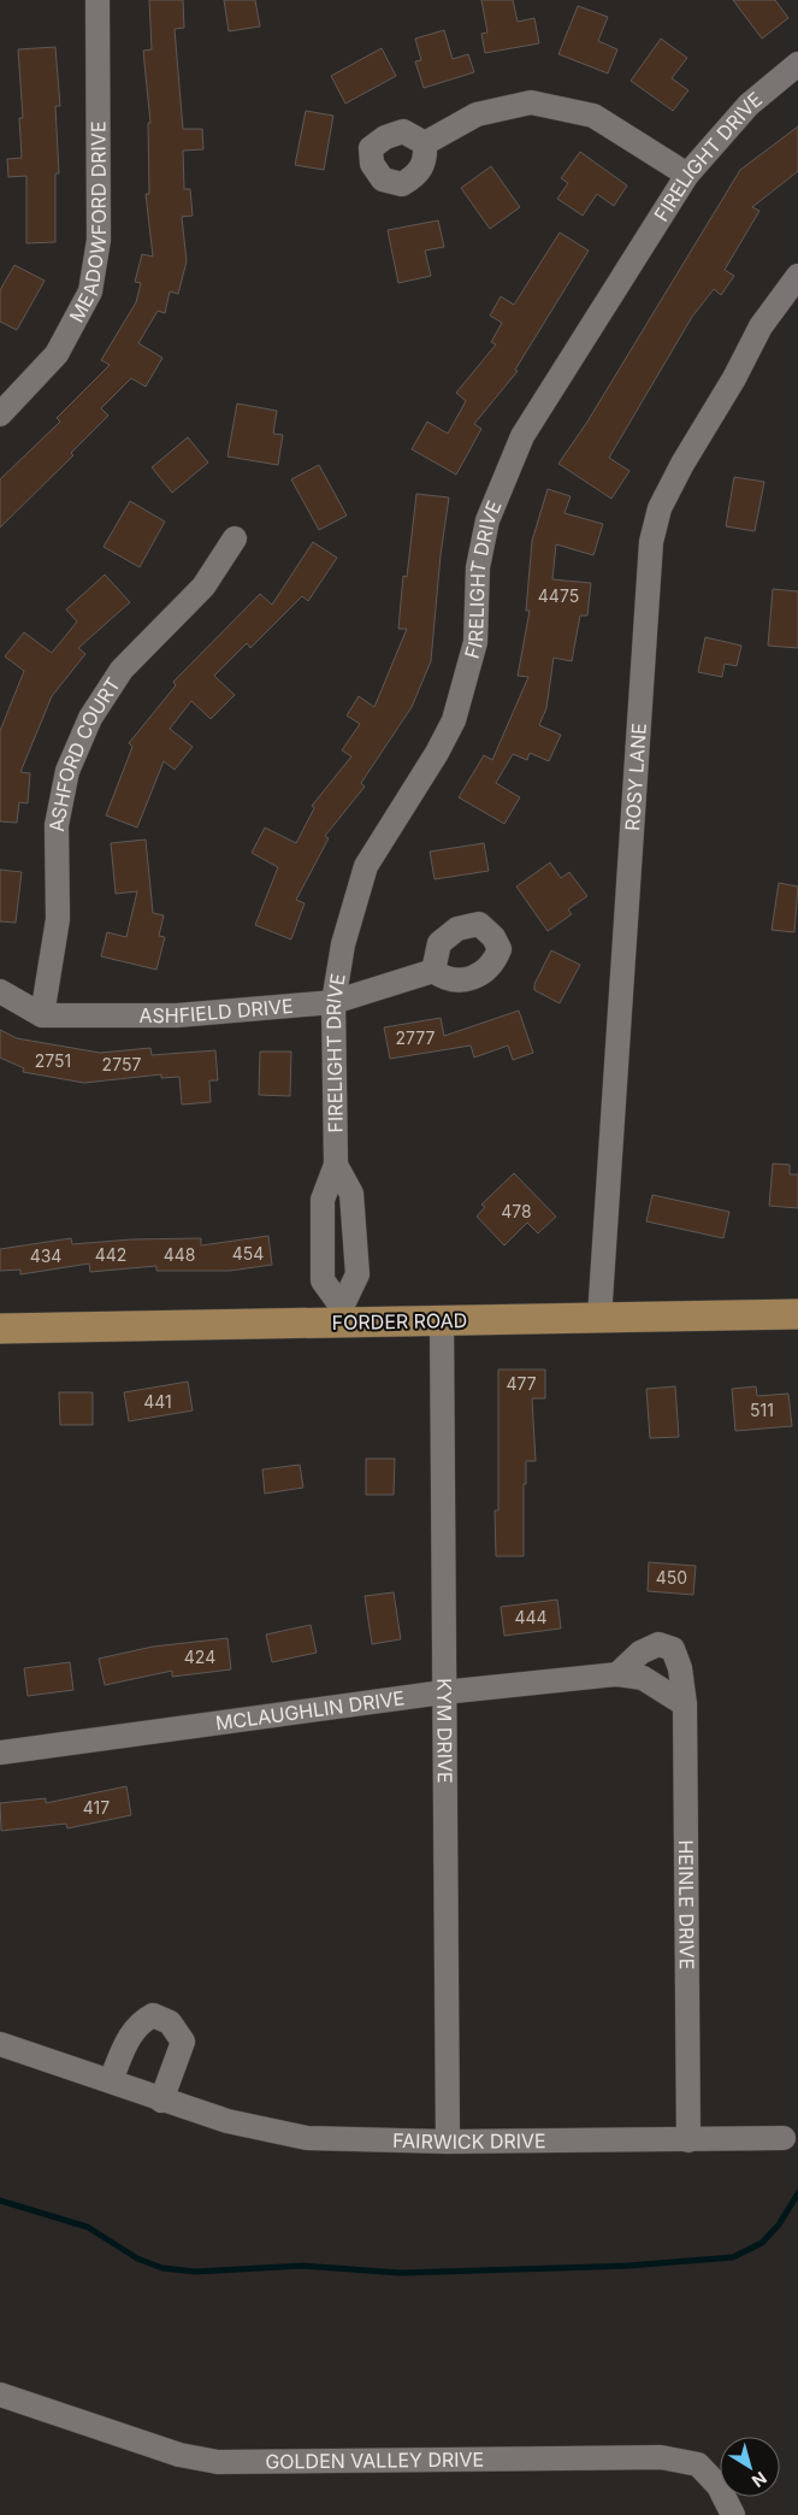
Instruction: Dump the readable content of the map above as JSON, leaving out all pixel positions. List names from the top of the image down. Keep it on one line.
{"streets":{"main road":["FORDER ROAD"],"street":["FIRELIGHT DRIVE","MEADOWFORD DRIVE","ASHFORD COURT","ROSY LANE","ASHFIELD DRIVE","MCLAUGHLIN DRIVE","KYM DRIVE","HEINLE DRIVE","FAIRWICK DRIVE","GOLDEN VALLEY DRIVE"]},"crossings":[["FIRELIGHT DRIVE","ASHFIELD DRIVE"],["FIRELIGHT DRIVE","FORDER ROAD"],["ASHFORD COURT","ASHFIELD DRIVE"],["ROSY LANE","FORDER ROAD"],["FORDER ROAD","KYM DRIVE"],["MCLAUGHLIN DRIVE","KYM DRIVE"],["MCLAUGHLIN DRIVE","HEINLE DRIVE"],["KYM DRIVE","FAIRWICK DRIVE"],["HEINLE DRIVE","FAIRWICK DRIVE"]],"house_numbers":["4475","2777","2751","2757","478","454","442","448","434","477","441","511","450","444","424","417"],"north":"bottom right"}
